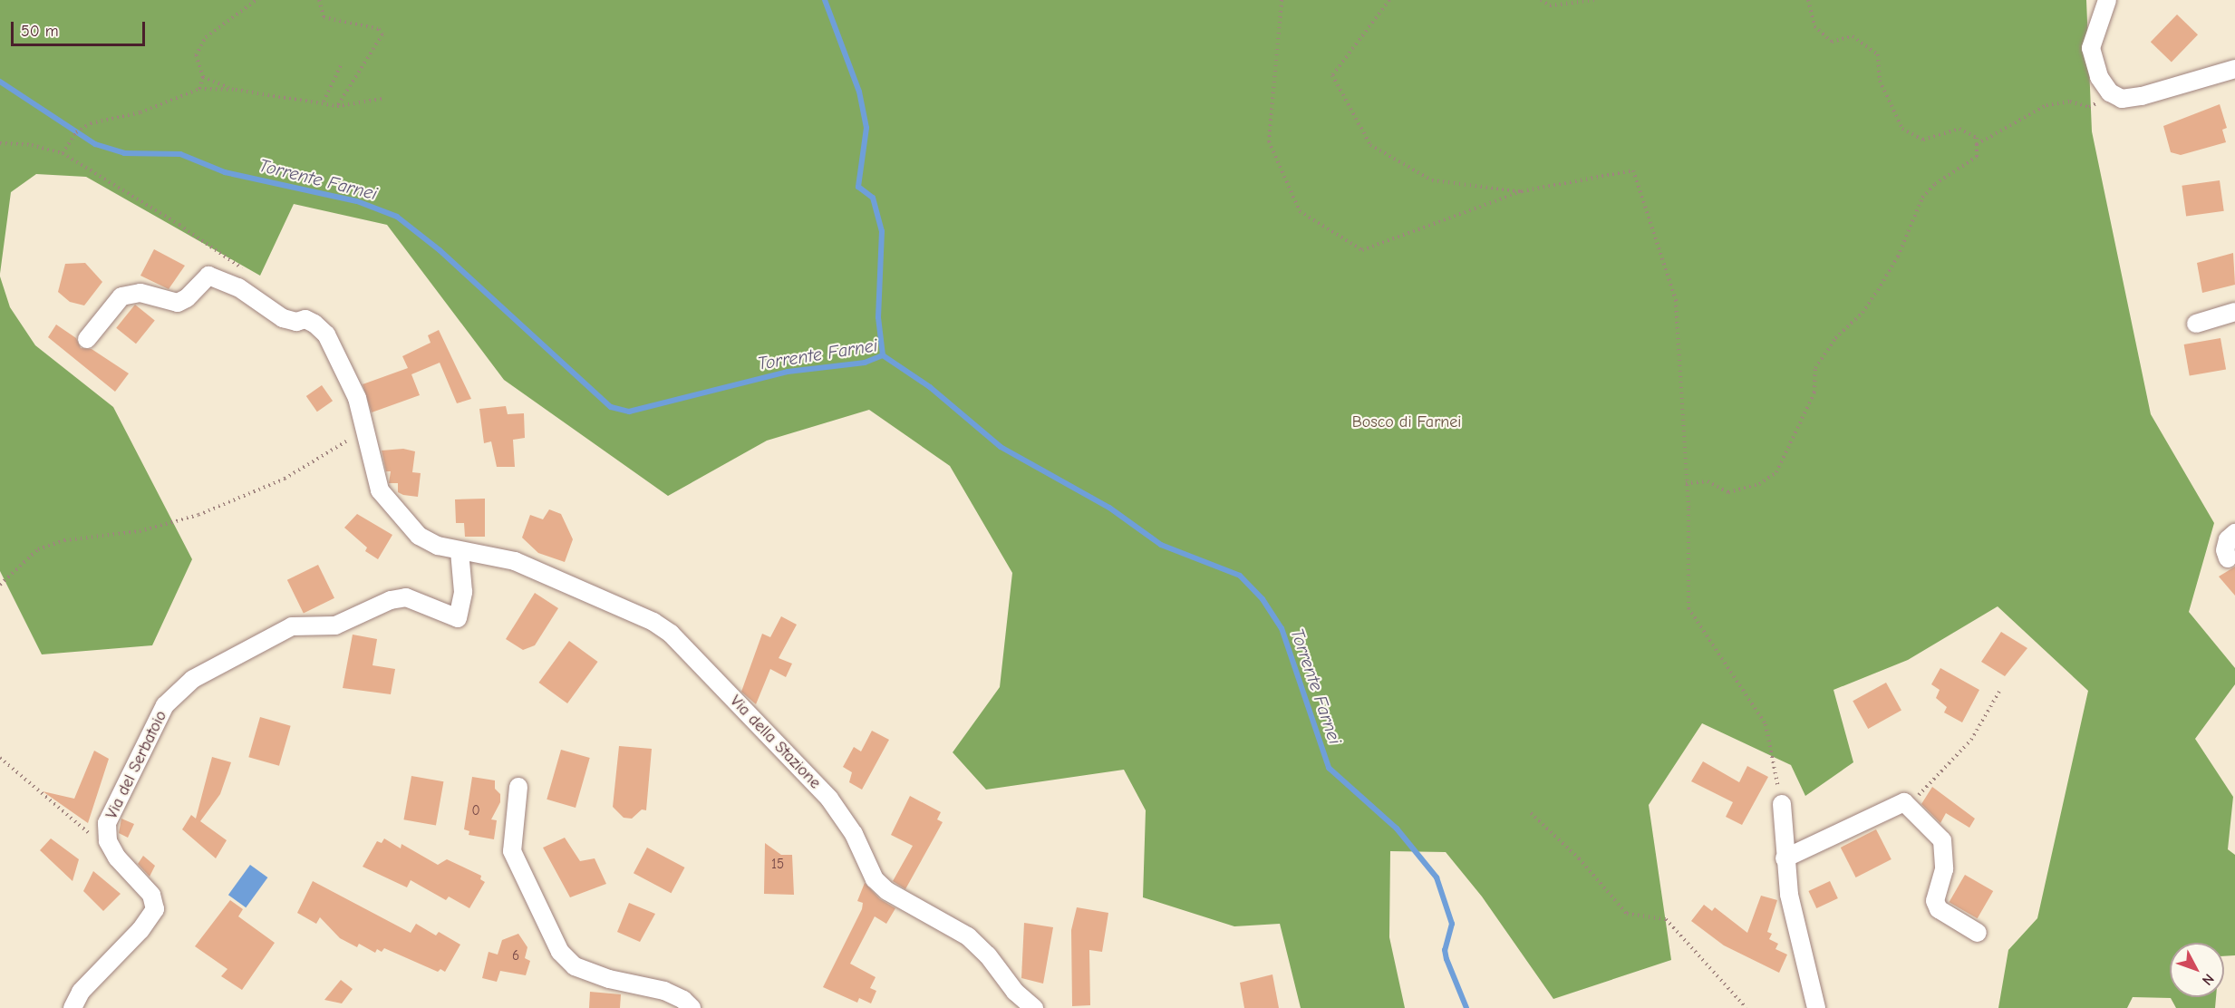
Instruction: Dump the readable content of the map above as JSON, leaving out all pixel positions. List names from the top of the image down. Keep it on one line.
{"streets":{"street":["Via della Stazione","Via del Serbatoio"]},"crossings":[["Via della Stazione","Via del Serbatoio"]],"water":["Torrente Farnei"],"parks":["Bosco di Farnei"],"house_numbers":["0","15","6"],"scale_bar":"50 m","north":"bottom right"}
